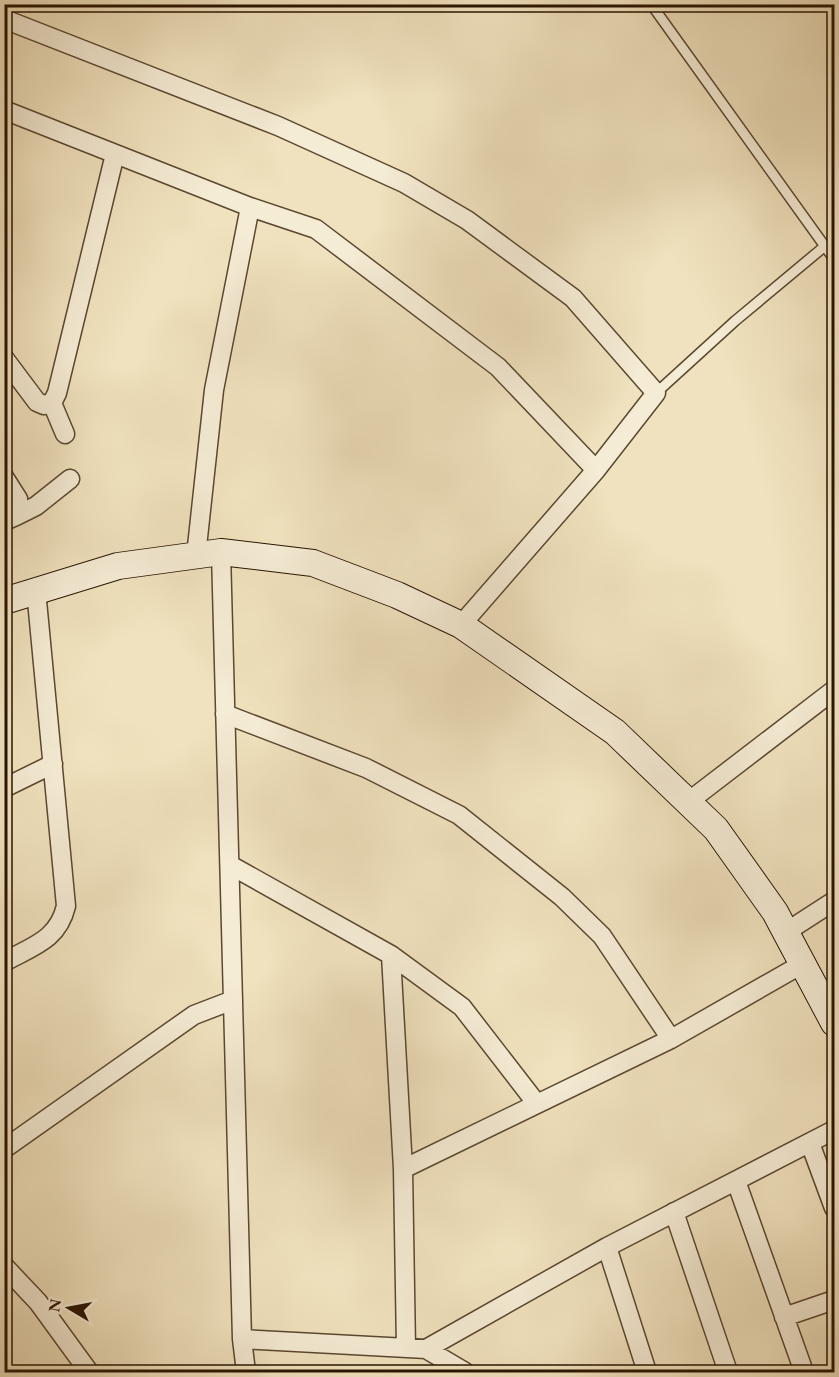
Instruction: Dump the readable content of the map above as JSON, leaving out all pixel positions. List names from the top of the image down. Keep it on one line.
{"north":"left"}
